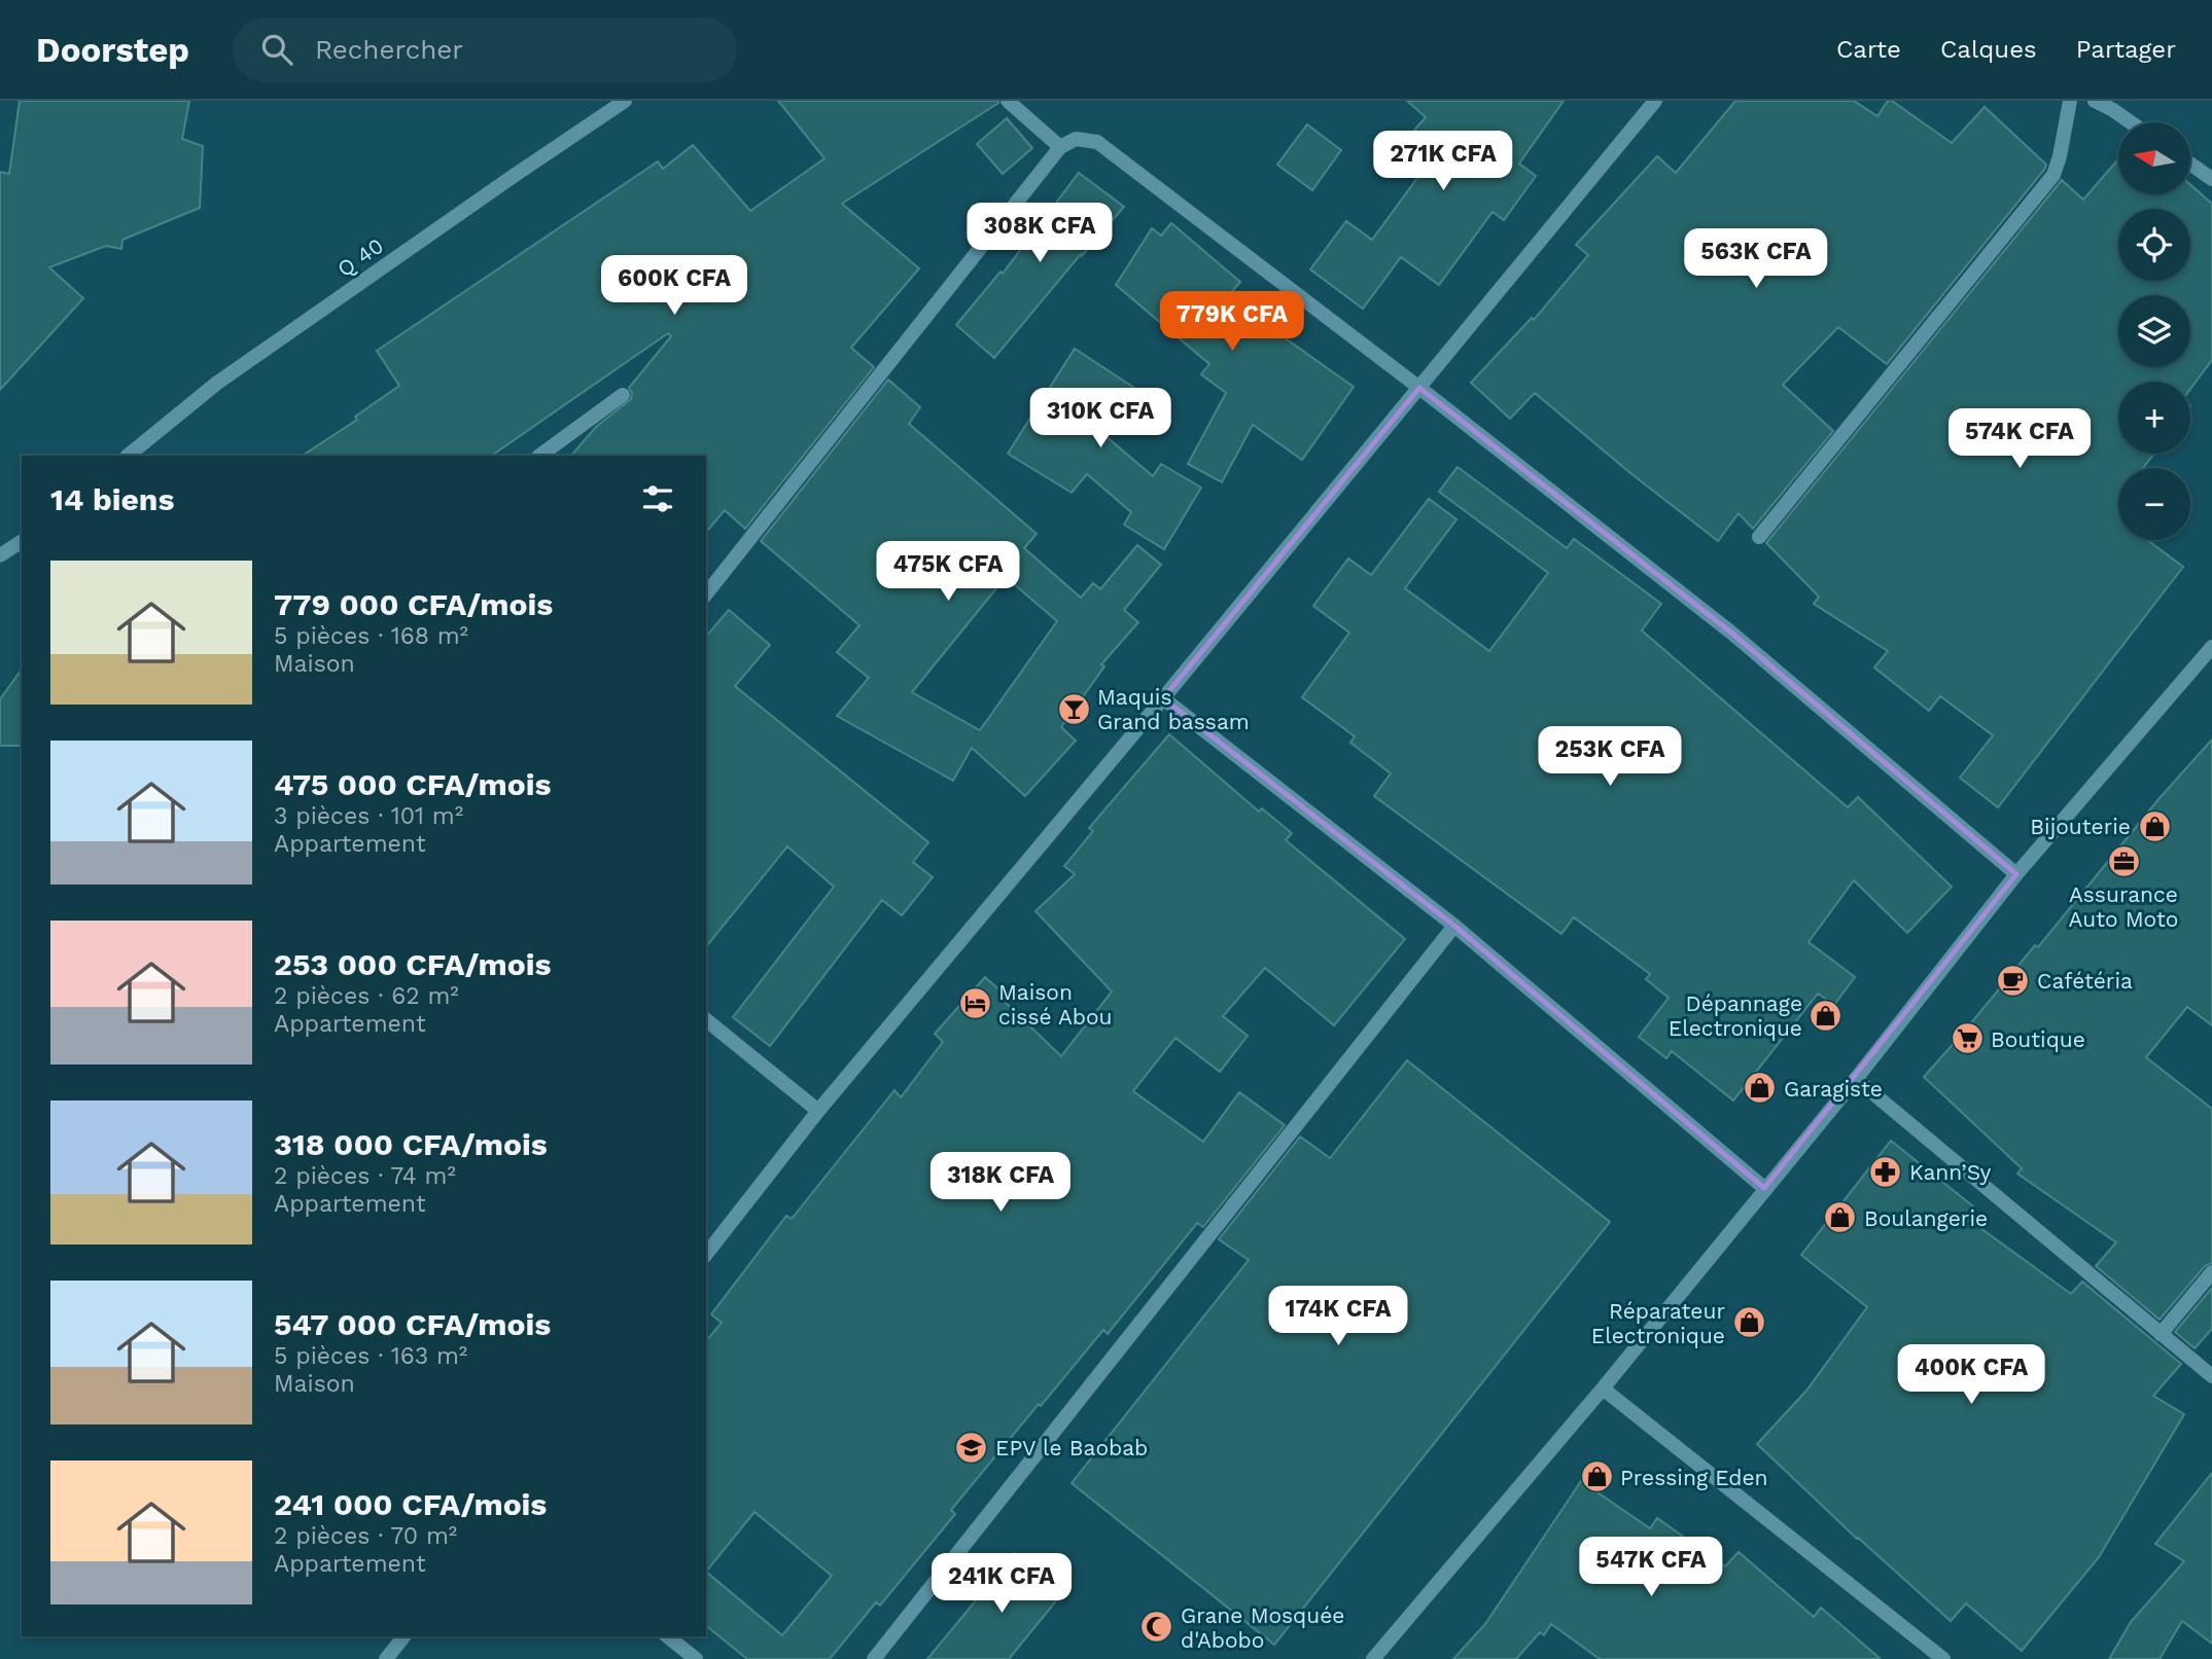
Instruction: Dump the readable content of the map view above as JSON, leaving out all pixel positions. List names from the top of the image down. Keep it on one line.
{"streets":{"street":["Q 40"]},"places":{"bar":["Maquis Grand bassam"],"shop":["Bijouterie","Dépannage Electronique","Garagiste","Boulangerie","Réparateur Electronique","Pressing Eden"],"office":["Assurance Auto Moto"],"cafe":["Cafétéria"],"hotel":["Maison cissé Abou"],"supermarket":["Boutique"],"pharmacy":["Kann’Sy"],"school or university":["EPV le Baobab"],"mosque":["Grane Mosquée d'Abobo"]},"north":"left","page":{"header":"Doorstep","search":"Rechercher","nav":["Carte","Calques","Partager"],"map_buttons":["+","−"],"price":["271K CFA","308K CFA","563K CFA","600K CFA","779K CFA","310K CFA","574K CFA","475K CFA","253K CFA","318K CFA","174K CFA","400K CFA","547K CFA","241K CFA"],"heading":"14 biens","list":[{"name":"779 000 CFA/mois","note":"5 pièces · 168 m² · Maison"},{"name":"475 000 CFA/mois","note":"3 pièces · 101 m² · Appartement"},{"name":"253 000 CFA/mois","note":"2 pièces · 62 m² · Appartement"},{"name":"318 000 CFA/mois","note":"2 pièces · 74 m² · Appartement"},{"name":"547 000 CFA/mois","note":"5 pièces · 163 m² · Maison"},{"name":"241 000 CFA/mois","note":"2 pièces · 70 m² · Appartement"}]}}
